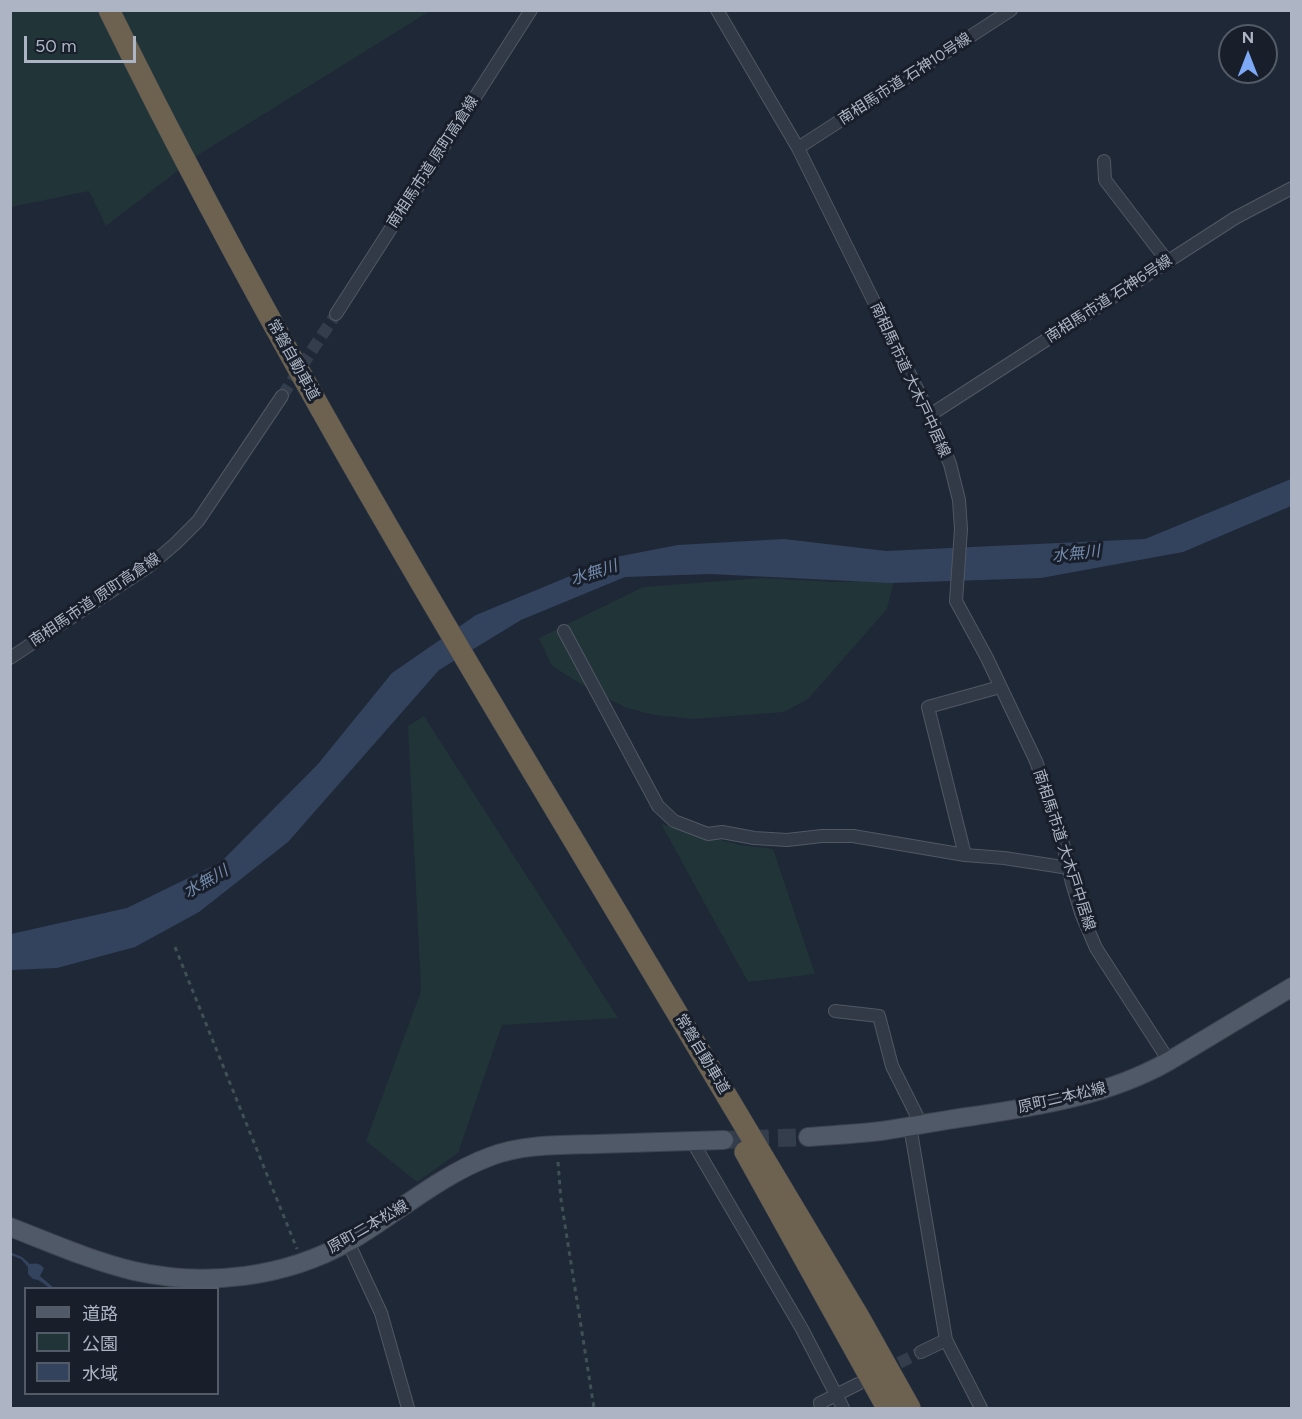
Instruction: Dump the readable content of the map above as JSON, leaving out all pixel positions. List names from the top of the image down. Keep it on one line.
{"streets":{"highway":["常磐自動車道"],"main road":["原町二本松線"],"street":["南相馬市道 石神10号線","南相馬市道 原町高倉線","南相馬市道 石神6号線","南相馬市道 大木戸中居線"]},"crossings":[["南相馬市道 石神10号線","南相馬市道 大木戸中居線"],["南相馬市道 石神6号線","南相馬市道 大木戸中居線"],["南相馬市道 大木戸中居線","原町二本松線"]],"water":["水無川"],"legend":["道路","公園","水域"],"scale_bar":"50 m","north":"top"}
